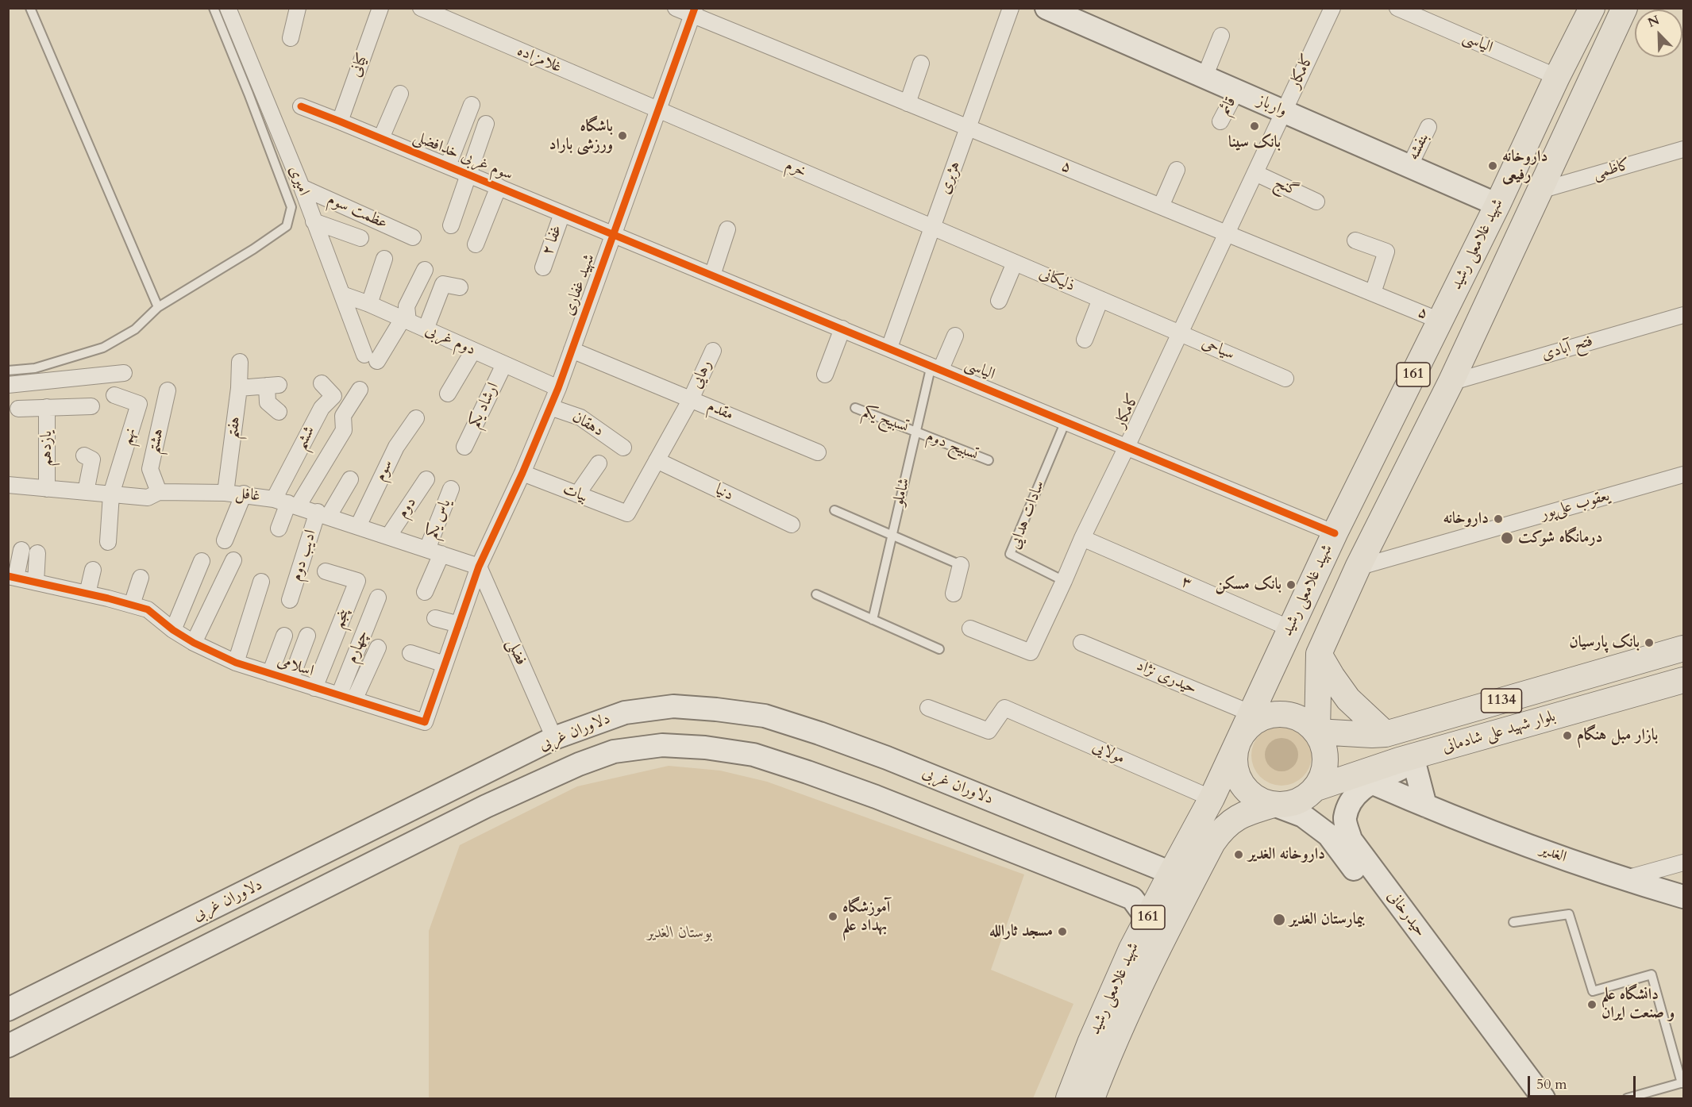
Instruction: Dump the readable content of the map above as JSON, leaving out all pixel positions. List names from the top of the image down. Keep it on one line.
{"streets":{"main road":["وارباز","شهید غلامعلی رشید","161","1134","دلاوران غربی","بلوار شهید علی شادمانی","الغدیر","حیدرخانی"],"street":["الیاسی","غلامزاده","کیانی","کامکار","قائم","بنفشه","سوم غربی خدافضلی","۵","خرم","کاظمی","هژبری","امیری","گنج","عظمت سوم","غفا ۲","ذلیکانی","شهید غفاری","دوم غربی","فتح آبادی","سیاحی","رهایی","ارشاد یکم","مقدم","دهقان","هفتم","نهم","ششم","هشتم","یازدهم","سوم","دنیا","بیات","غافل","یعقوب علی‌پور","دوم","یاس یکم","ادیب دوم","۳","پنجم","چهارم","فضلی","اسلامی","حیدری نژاد","مولایی"],"lane":["تسبیح یکم","تسبیح دوم","شاملو","سادات هدایی"]},"crossings":[["الیاسی","کامکار"],["الیاسی","سوم غربی خدافضلی"],["الیاسی","هژبری"],["الیاسی","شهید غلامعلی رشید"],["الیاسی","شهید غفاری"],["الیاسی","شاملو"],["الیاسی","سادات هدایی"],["غلامزاده","خرم"],["غلامزاده","شهید غفاری"],["کیانی","سوم غربی خدافضلی"],["کامکار","وارباز"],["کامکار","۵"],["کامکار","گنج"],["کامکار","ذلیکانی"],["کامکار","سیاحی"],["کامکار","سادات هدایی"],["کامکار","۳"],["قائم","وارباز"],["وارباز","بنفشه"],["وارباز","شهید غلامعلی رشید"],["سوم غربی خدافضلی","غفا ۲"],["سوم غربی خدافضلی","شهید غفاری"],["۵","هژبری"],["۵","شهید غلامعلی رشید"],["۵","شهید غفاری"],["خرم","هژبری"],["خرم","ذلیکانی"],["خرم","شهید غفاری"],["کاظمی","161"],["هژبری","ذلیکانی"],["امیری","عظمت سوم"],["امیری","دوم غربی"],["شهید غلامعلی رشید","161"],["شهید غلامعلی رشید","۳"],["شهید غلامعلی رشید","حیدری نژاد"],["شهید غلامعلی رشید","دلاوران غربی"],["شهید غلامعلی رشید","بلوار شهید علی شادمانی"],["شهید غلامعلی رشید","مولایی"],["شهید غلامعلی رشید","حیدرخانی"],["ذلیکانی","سیاحی"],["شهید غفاری","دوم غربی"],["شهید غفاری","دهقان"],["شهید غفاری","بیات"],["شهید غفاری","غافل"],["شهید غفاری","فضلی"],["شهید غفاری","اسلامی"],["دوم غربی","ارشاد یکم"],["فتح آبادی","161"],["رهایی","مقدم"],["161","یعقوب علی‌پور"],["161","بلوار شهید علی شادمانی"],["161","حیدرخانی"],["مقدم","دنیا"],["مقدم","بیات"],["تسبیح یکم","تسبیح دوم"],["تسبیح یکم","شاملو"],["هفتم","غافل"],["نهم","غافل"],["ششم","غافل"],["هشتم","غافل"],["تسبیح دوم","شاملو"],["یازدهم","غافل"],["سوم","غافل"],["غافل","دوم"],["غافل","یاس یکم"],["غافل","ادیب دوم"],["غافل","فضلی"],["غافل","اسلامی"],["پنجم","اسلامی"],["چهارم","اسلامی"],["فضلی","اسلامی"],["فضلی","دلاوران غربی"],["بلوار شهید علی شادمانی","الغدیر"],["بلوار شهید علی شادمانی","حیدرخانی"],["الغدیر","حیدرخانی"]],"parks":["بوستان الغدیر"],"places":["بانک سینا","باشگاه ورزشی باراد","داروخانه رفیعی","داروخانه","درمانگاه شوکت","بانک مسکن","بانک پارسیان","بازار مبل هنگام","داروخانه الغدیر","آموزشگاه بهداد علم","بیمارستان الغدیر","مسجد ثارالله","دانشگاه علم و صنعت ایران"],"scale_bar":"50 m","north":"top left"}
